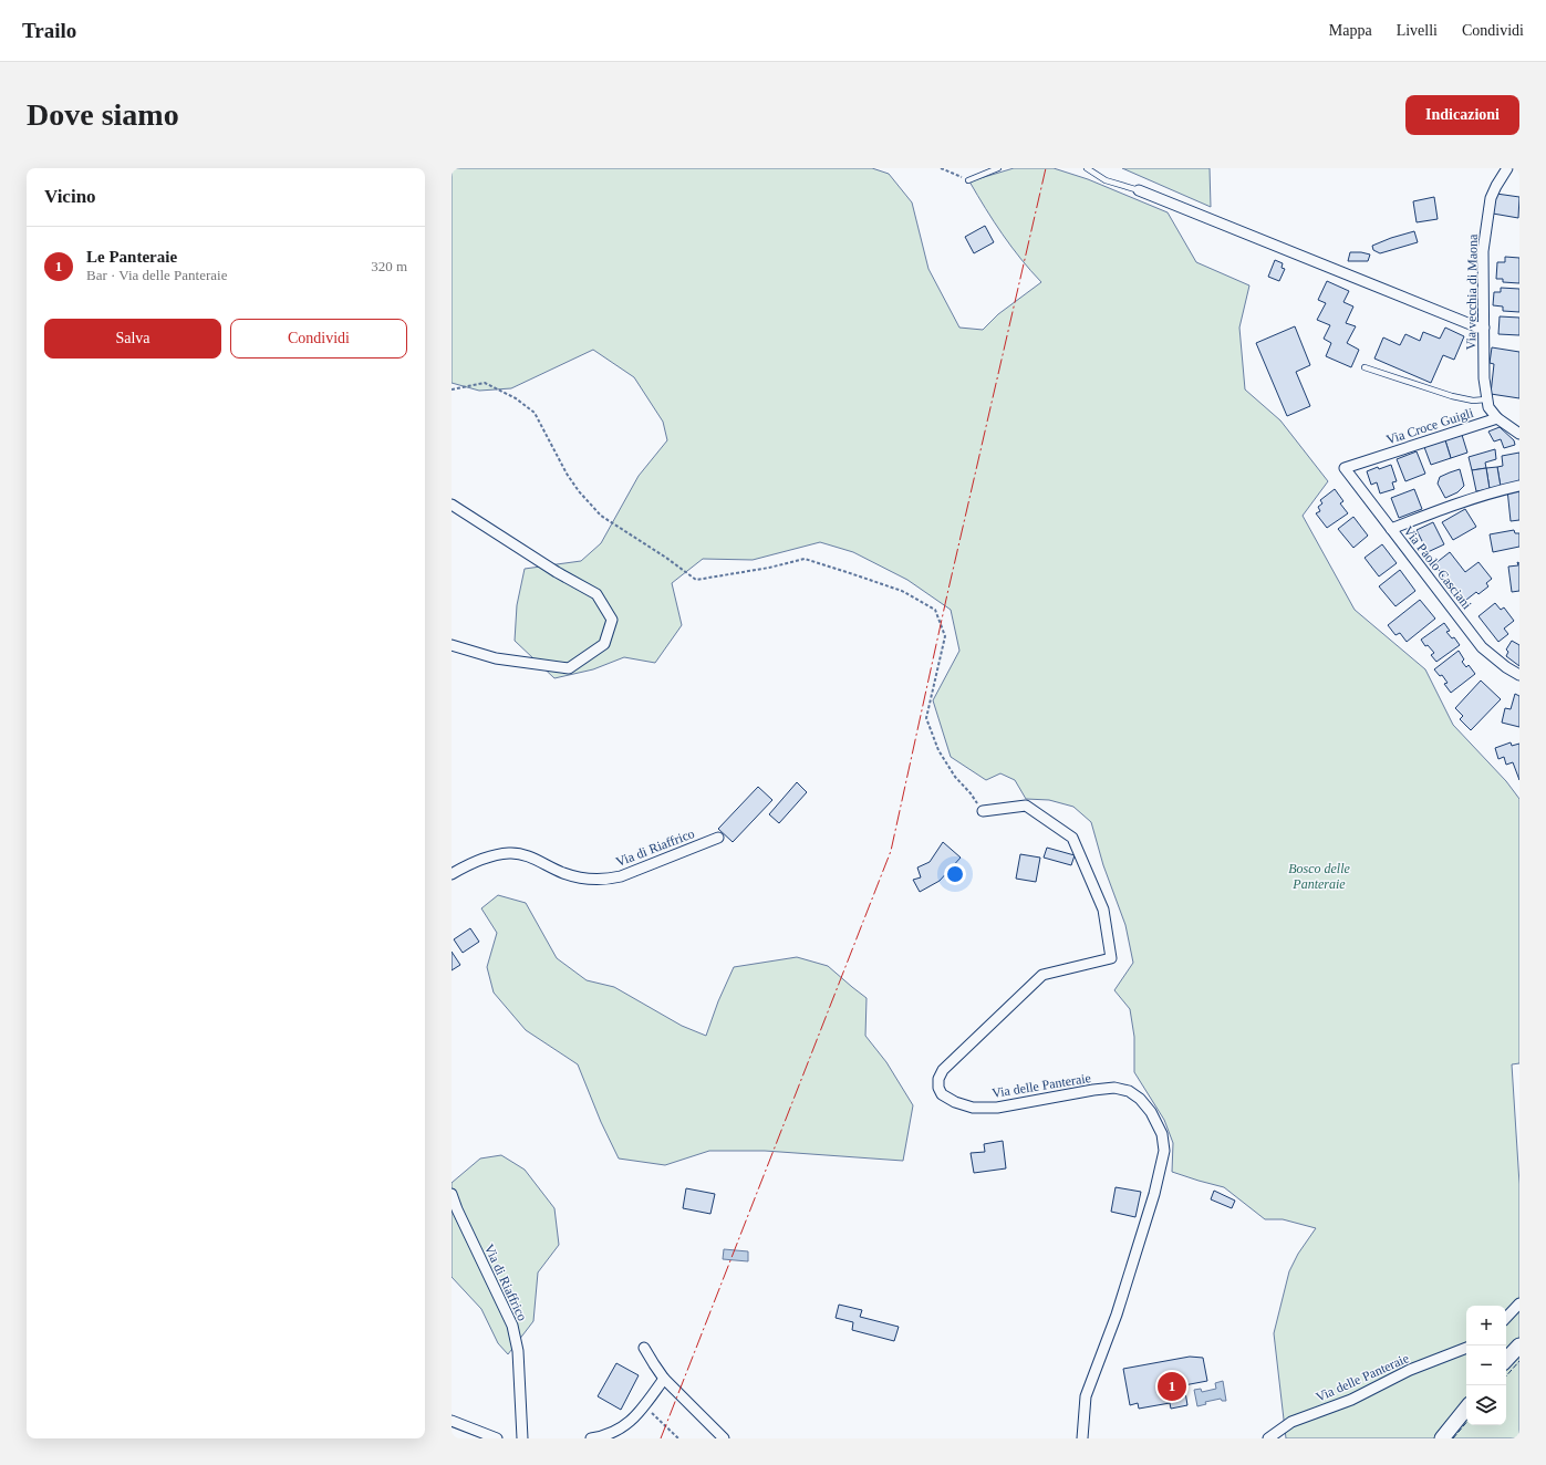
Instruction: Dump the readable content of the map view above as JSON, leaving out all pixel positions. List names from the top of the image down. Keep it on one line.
{"streets":{"street":["Via vecchia di Maona","Via Croce Guigli","Via Paolo Casciani","Via di Riaffrico","Via delle Panteraie"]},"crossings":[["Via vecchia di Maona","Via Croce Guigli"],["Via Croce Guigli","Via Paolo Casciani"]],"parks":["Bosco delle Panteraie"],"page":{"header":"Trailo","nav":["Mappa","Livelli","Condividi"],"buttons":["Indicazioni",["Salva","Condividi"]],"title":"Dove siamo","heading":"Vicino","list":[{"mark":"1","name":"Le Panteraie","note":"Bar · Via delle Panteraie","value":"320 m"}],"map_buttons":["+","−"],"pins":"1"}}
